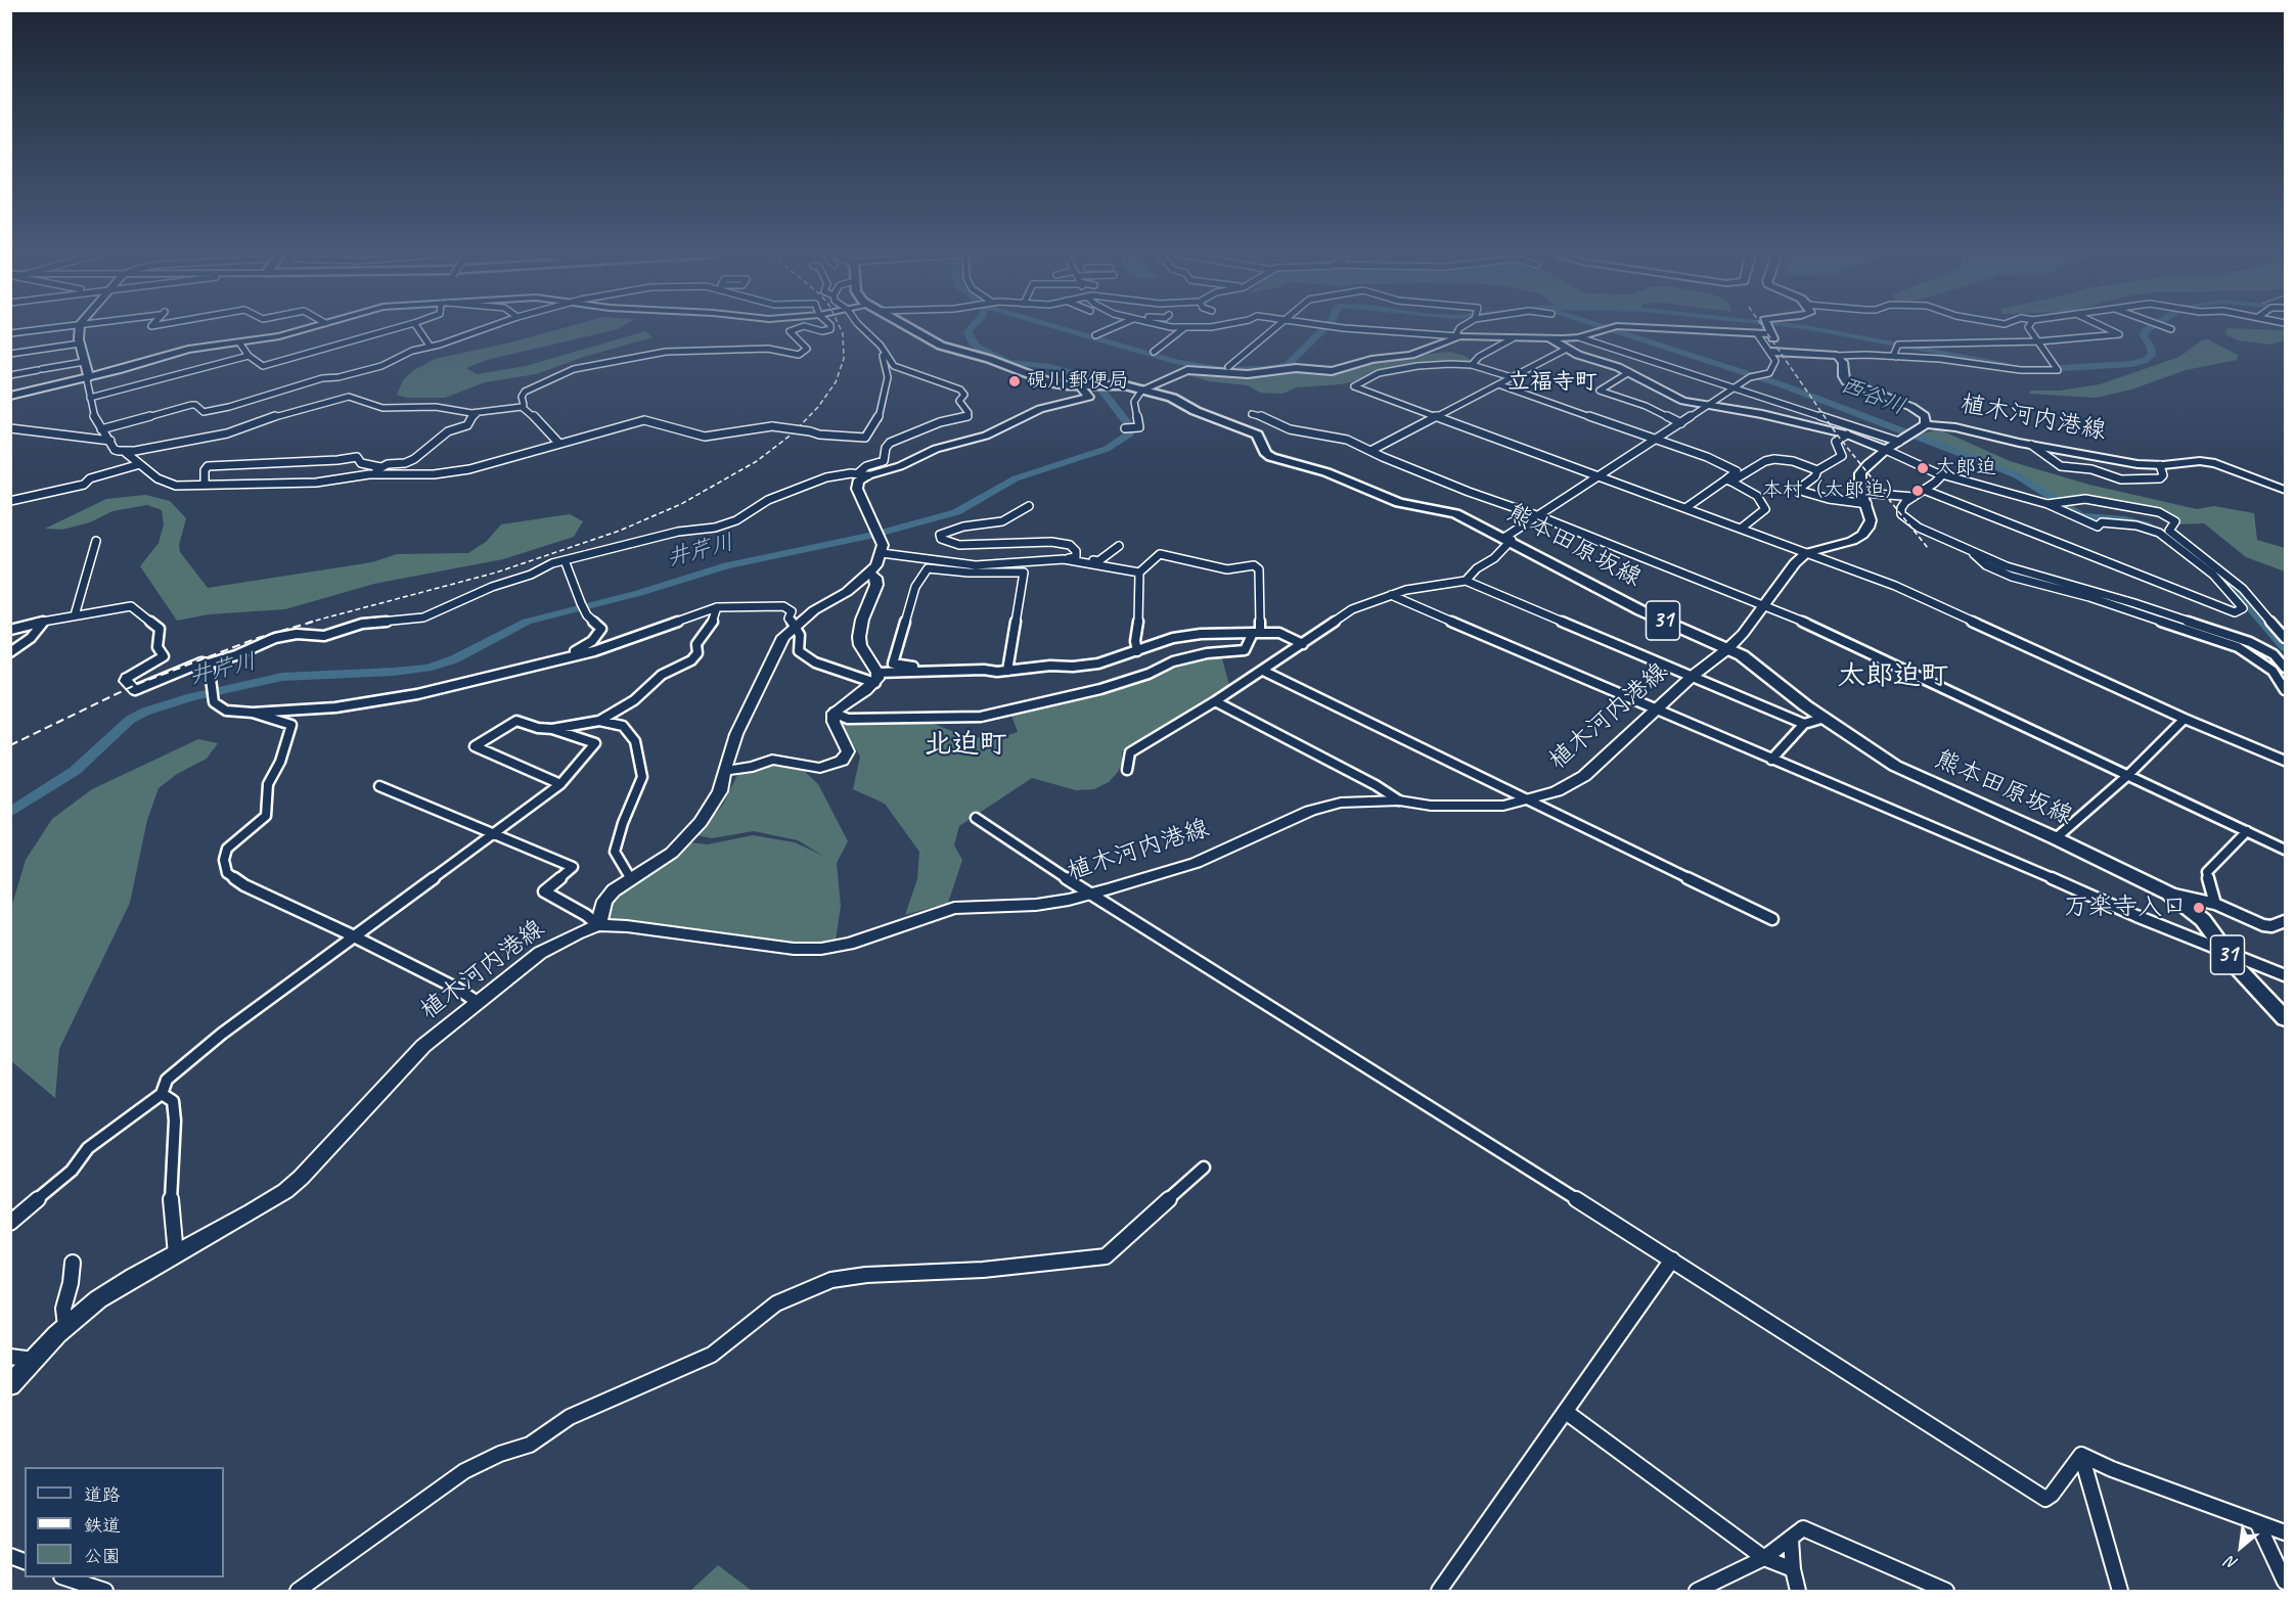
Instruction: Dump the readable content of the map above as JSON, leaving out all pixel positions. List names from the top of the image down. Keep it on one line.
{"streets":{"main road":["熊本田原坂線","31"],"street":["植木河内港線"]},"crossings":[["植木河内港線","熊本田原坂線"]],"districts":["立福寺町","太郎迫町","北迫町"],"water":["西谷川","井芹川"],"places":["硯川郵便局","太郎迫","本村（太郎迫）","万楽寺入口"],"legend":["道路","鉄道","公園"],"north":"bottom left"}
